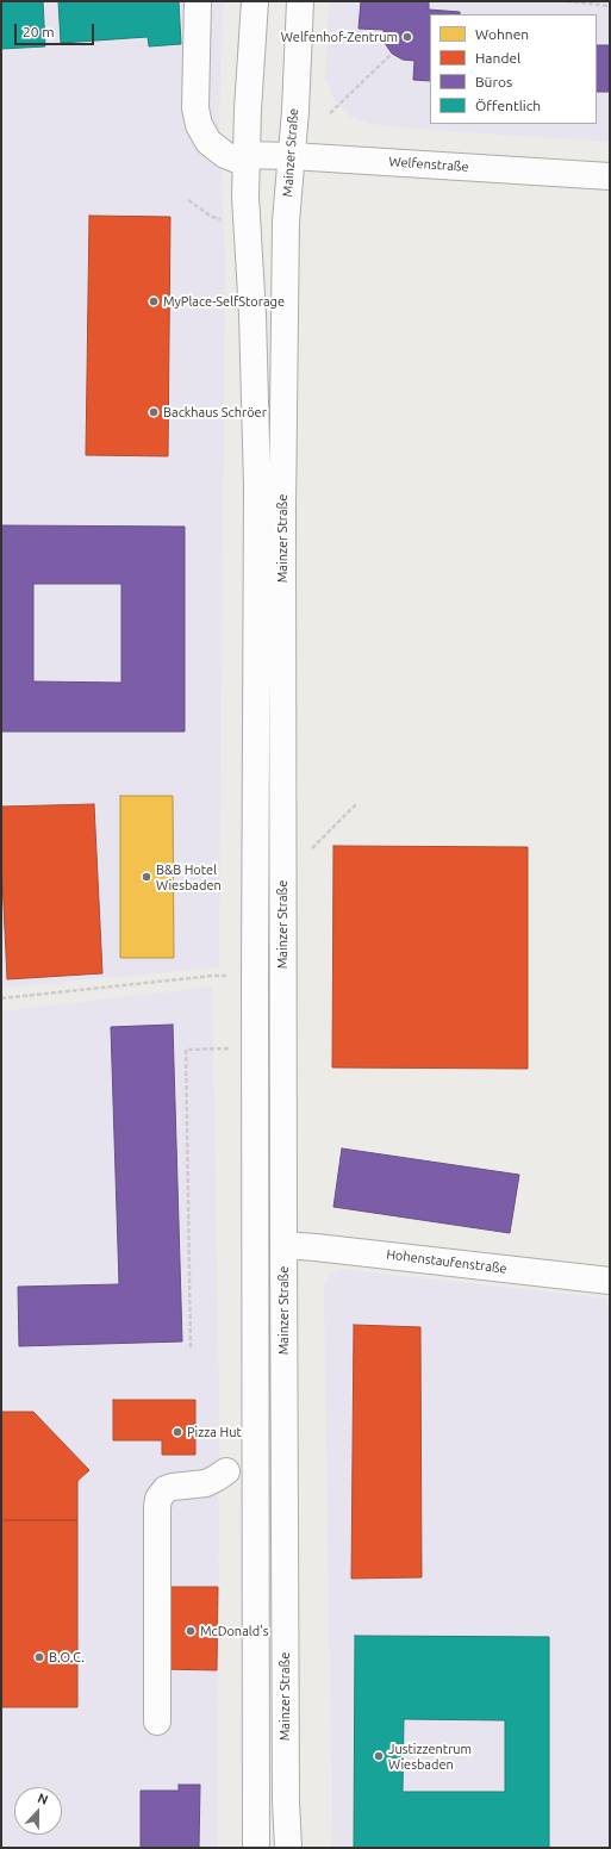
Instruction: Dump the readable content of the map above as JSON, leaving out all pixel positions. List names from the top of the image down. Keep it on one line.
{"streets":{"main road":["Mainzer Straße","Welfenstraße","Hohenstaufenstraße"]},"crossings":[["Mainzer Straße","Welfenstraße"],["Mainzer Straße","Hohenstaufenstraße"]],"places":["Welfenhof-Zentrum","MyPlace-SelfStorage","Backhaus Schröer","B&B Hotel Wiesbaden","Pizza Hut","McDonald's","B.O.C.","Justizzentrum Wiesbaden"],"legend":["Wohnen","Handel","Büros","Öffentlich"],"scale_bar":"20 m","north":"top"}
